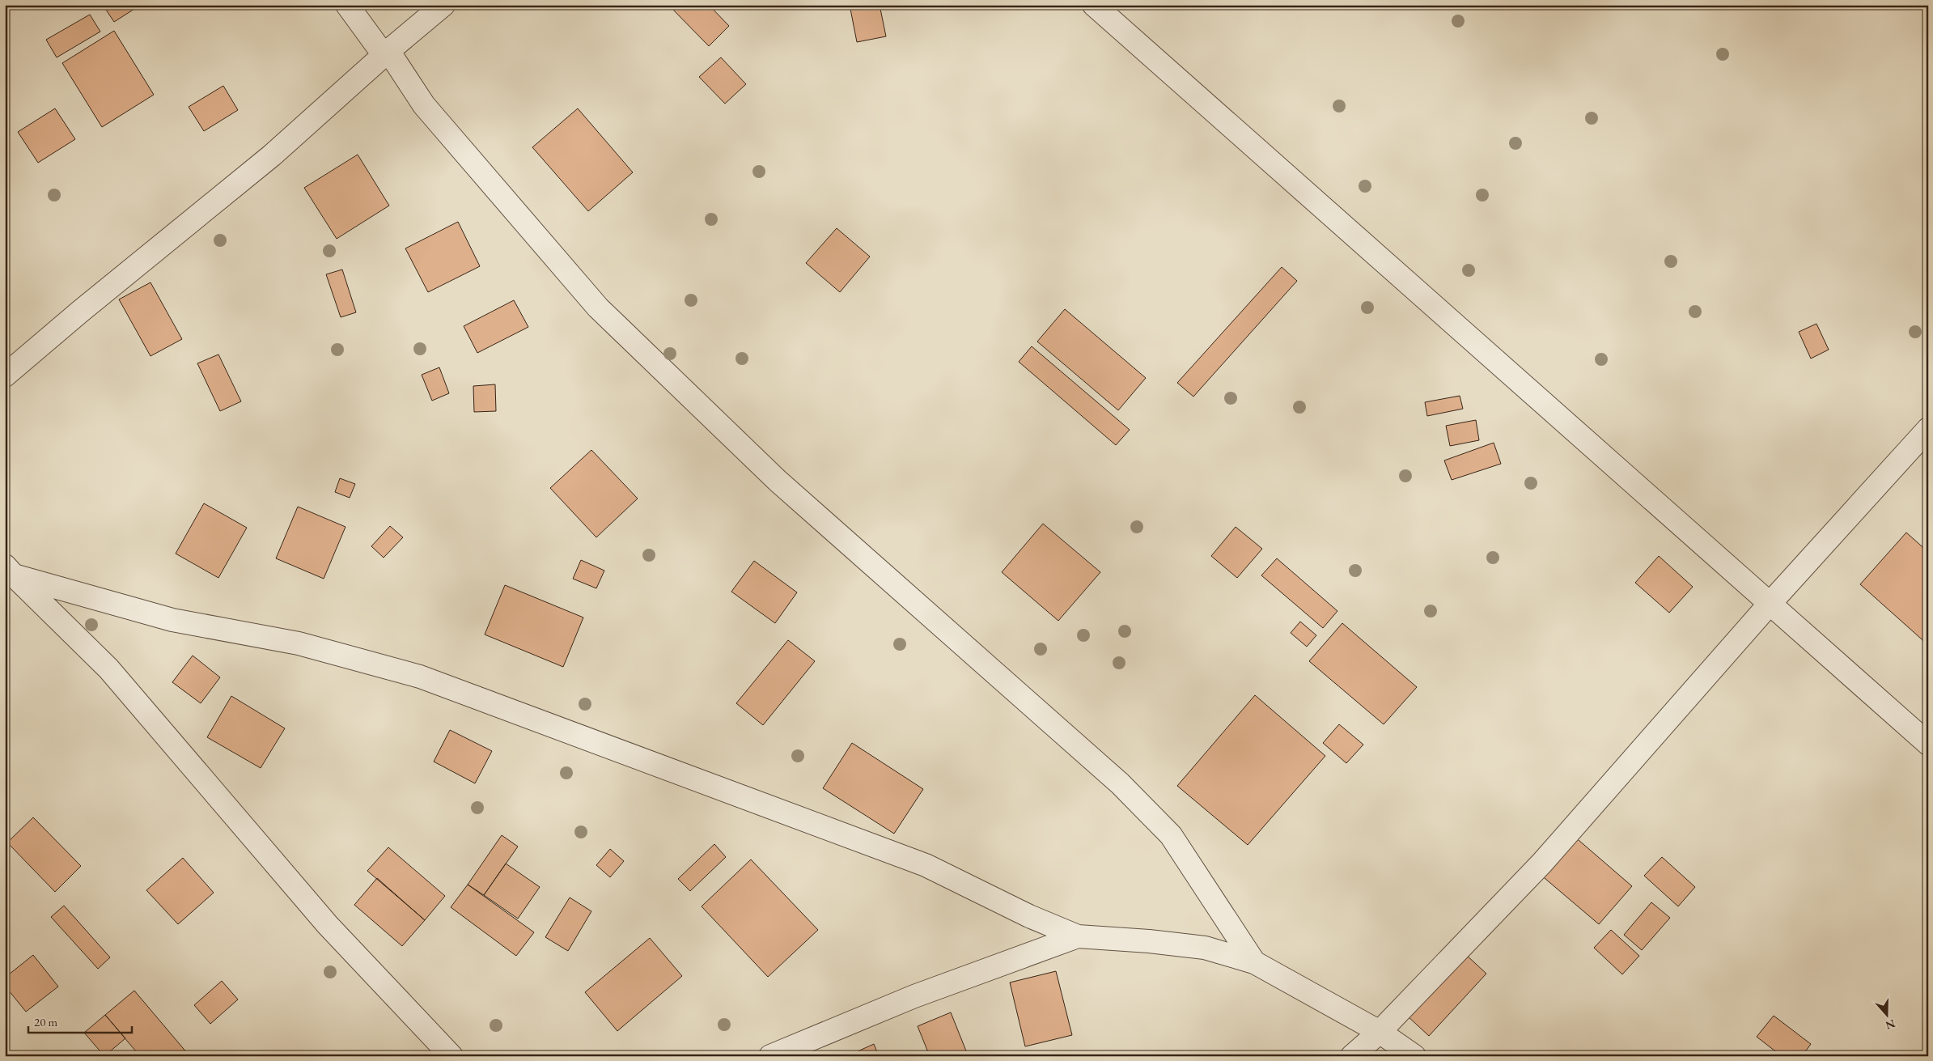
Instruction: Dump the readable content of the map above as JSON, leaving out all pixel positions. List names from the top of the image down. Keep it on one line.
{"scale_bar":"20 m","north":"bottom"}
